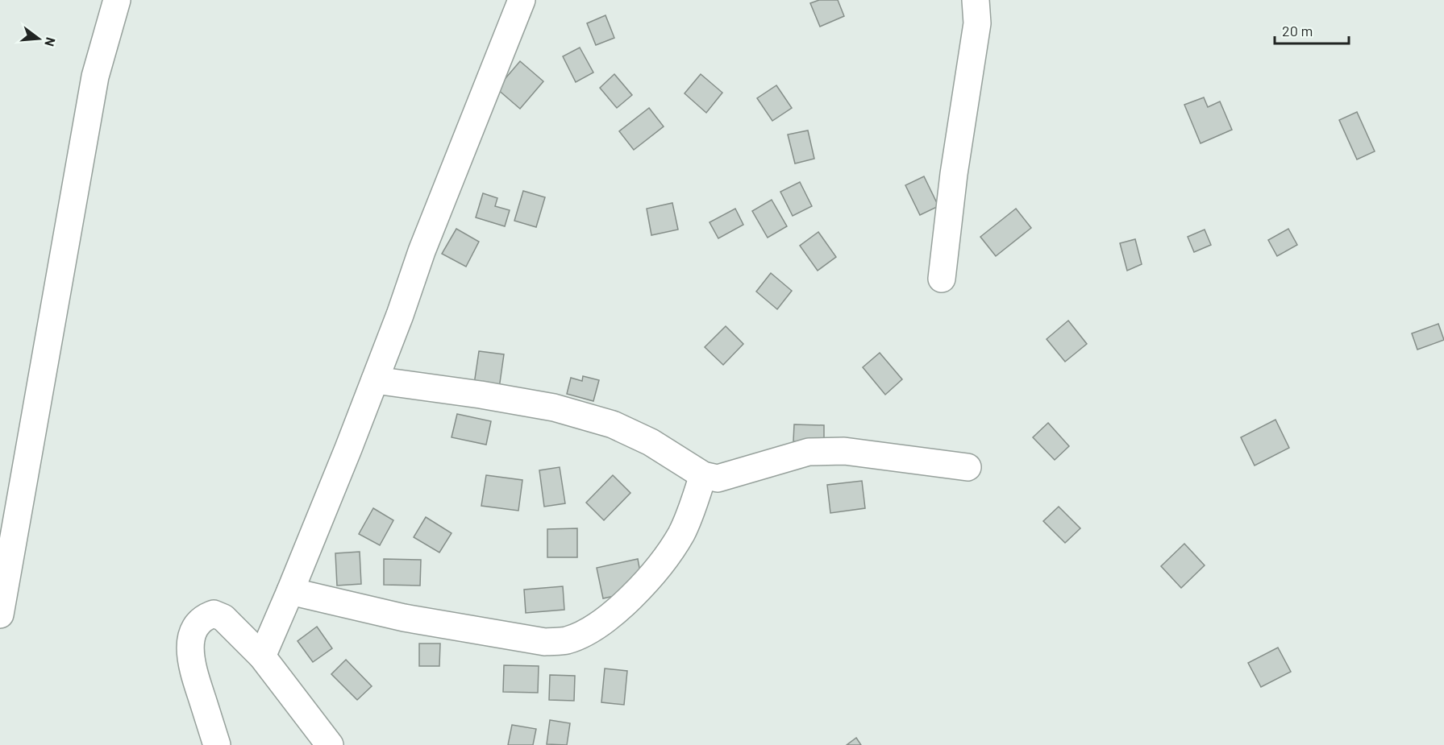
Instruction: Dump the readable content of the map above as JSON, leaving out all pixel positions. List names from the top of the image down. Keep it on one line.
{"scale_bar":"20 m","north":"right"}
